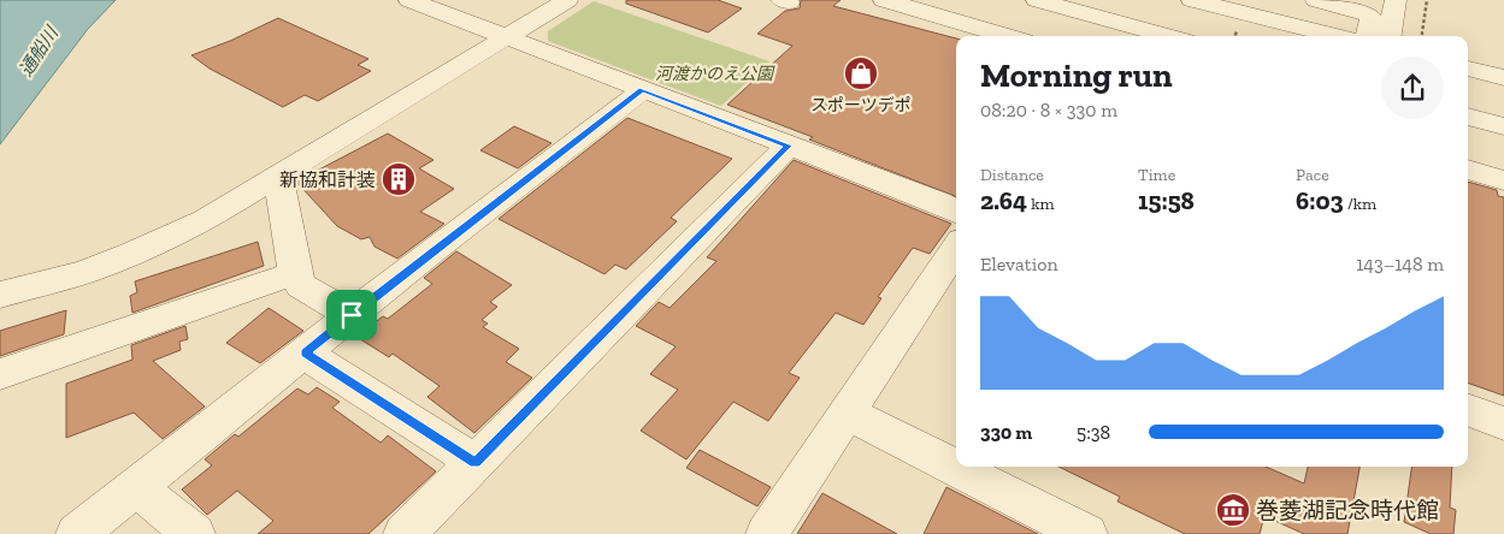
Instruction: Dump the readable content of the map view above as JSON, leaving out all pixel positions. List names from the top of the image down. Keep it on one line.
{"water":["通船川"],"parks":["河渡かのえ公園"],"places":{"shop":["スポーツデポ"],"building":["新協和計装"],"museum":["巻菱湖記念時代館"]},"page":{"heading":["Morning run","08:20 · 8 × 330 m"],"stats":[["Distance","2.64 km"],["Time","15:58"],["Pace","6:03 /km"]],"chart":["Elevation","143–148 m"],"list":[{"name":"330 m","note":"5:38"}]}}
